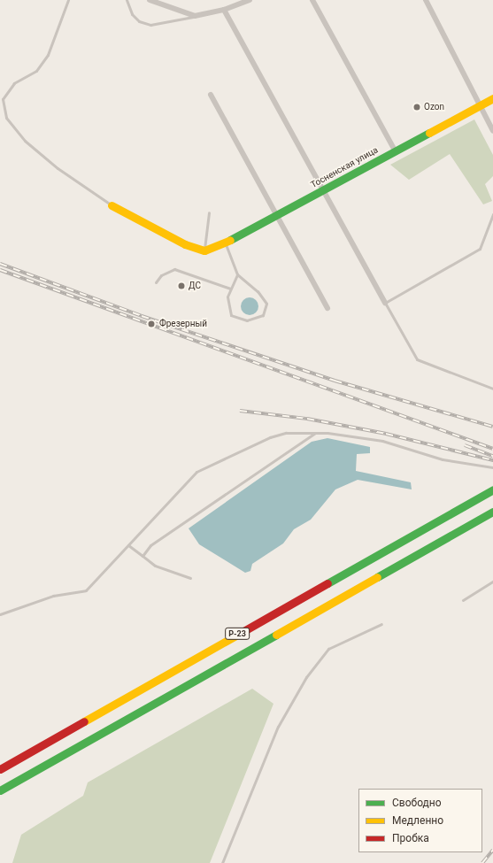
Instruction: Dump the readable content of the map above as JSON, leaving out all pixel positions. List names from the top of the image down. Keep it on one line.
{"streets":{"main road":["Тосненская улица","Р-23"]},"places":["Ozon","ДС","Фрезерный"],"legend":["Свободно","Медленно","Пробка"]}
